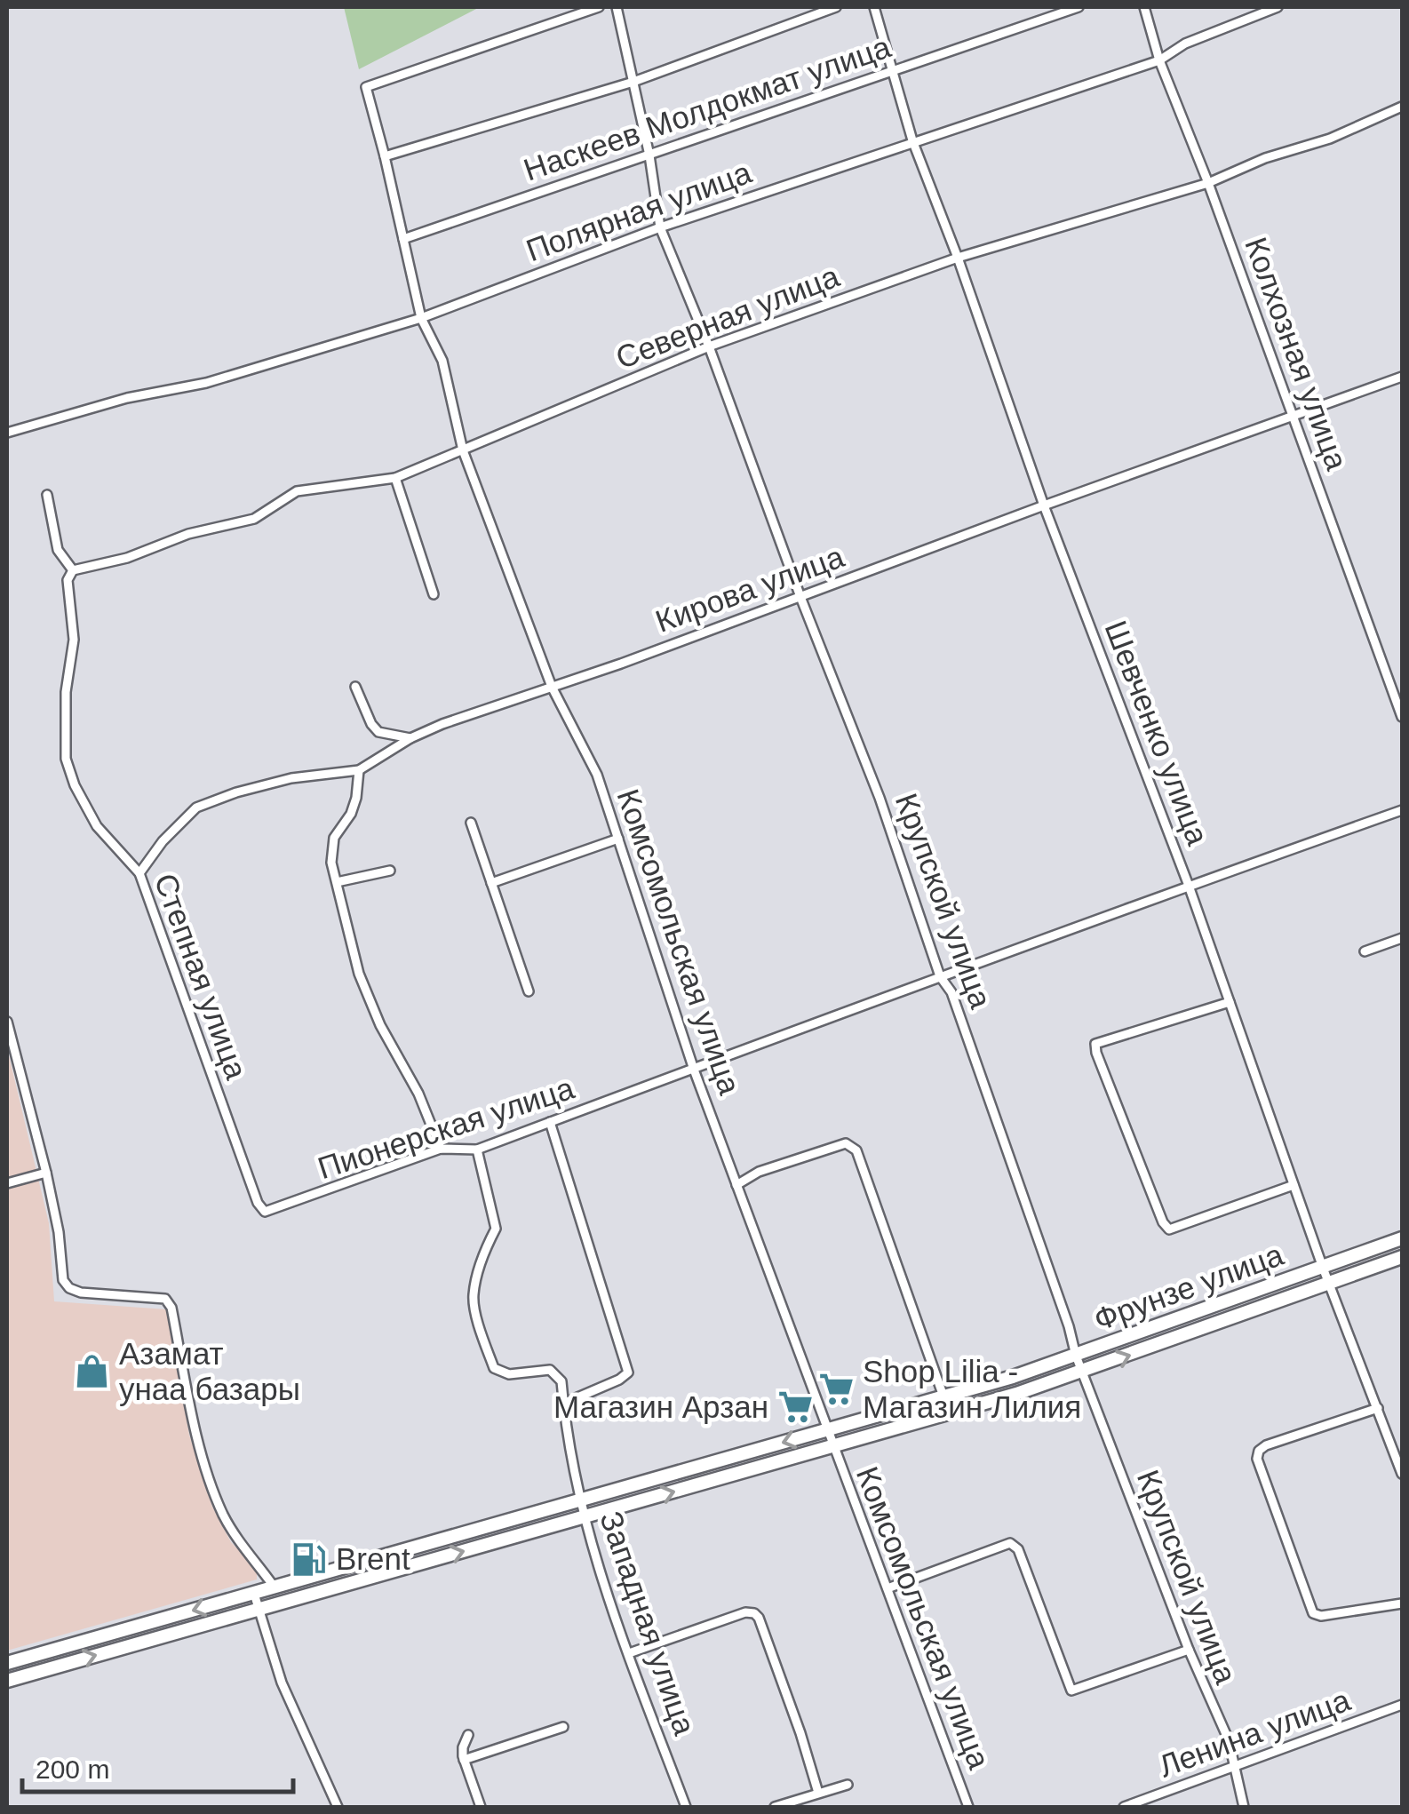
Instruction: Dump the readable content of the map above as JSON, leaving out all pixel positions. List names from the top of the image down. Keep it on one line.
{"streets":{"main road":["Фрунзе улица"],"street":["Наскеев Молдокмат улица","Полярная улица","Северная улица","Колхозная улица","Кирова улица","Шевченко улица","Крупской улица","Комсомольская улица","Степная улица","Пионерская улица","Западная улица","Ленина улица"]},"crossings":[["Наскеев Молдокмат улица","Шевченко улица"],["Наскеев Молдокмат улица","Крупской улица"],["Наскеев Молдокмат улица","Комсомольская улица"],["Полярная улица","Колхозная улица"],["Полярная улица","Шевченко улица"],["Полярная улица","Крупской улица"],["Полярная улица","Комсомольская улица"],["Северная улица","Колхозная улица"],["Северная улица","Шевченко улица"],["Северная улица","Крупской улица"],["Северная улица","Комсомольская улица"],["Северная улица","Степная улица"],["Колхозная улица","Кирова улица"],["Кирова улица","Шевченко улица"],["Кирова улица","Крупской улица"],["Кирова улица","Комсомольская улица"],["Кирова улица","Степная улица"],["Шевченко улица","Пионерская улица"],["Шевченко улица","Фрунзе улица"],["Крупской улица","Пионерская улица"],["Крупской улица","Фрунзе улица"],["Крупской улица","Ленина улица"],["Комсомольская улица","Пионерская улица"],["Комсомольская улица","Фрунзе улица"],["Степная улица","Пионерская улица"],["Пионерская улица","Западная улица"],["Фрунзе улица","Западная улица"]],"places":{"shop":["Азамат унаа базары"],"supermarket":["Shop Lilia - Магазин Лилия","Магазин Арзан"],"fuel station":["Brent"]},"scale_bar":"200 m"}
